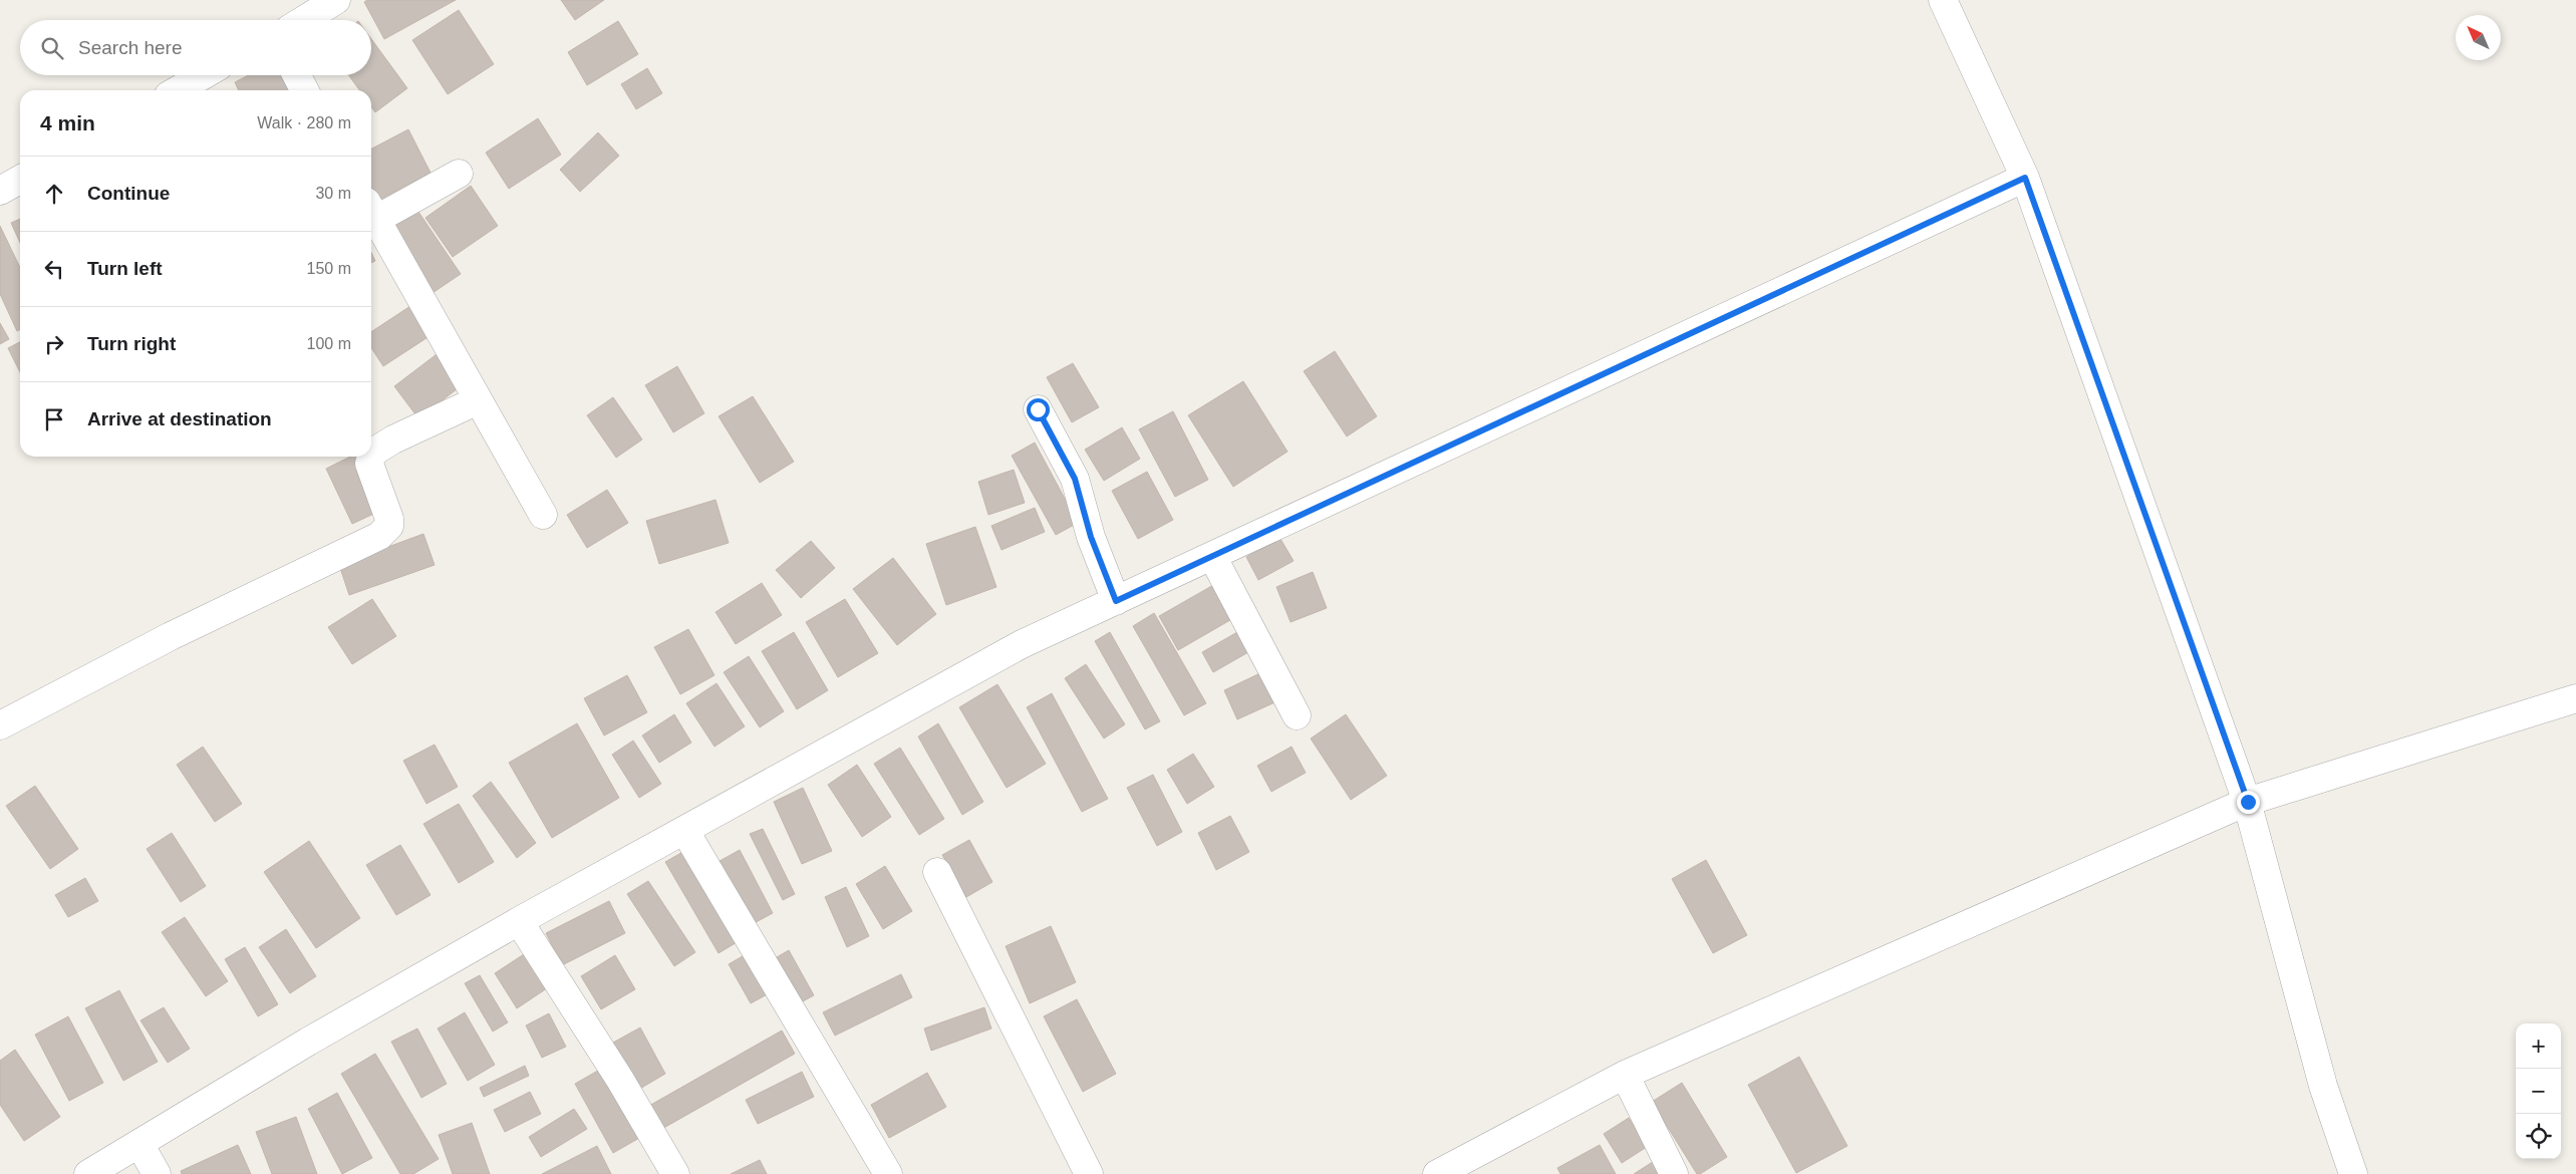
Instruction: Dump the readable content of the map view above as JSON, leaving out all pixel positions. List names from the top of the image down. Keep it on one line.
{"north":"top left","page":{"search":"Search here","heading":["4 min","Walk · 280 m"],"list":[["Continue","30 m"],["Turn left","150 m"],["Turn right","100 m"],"Arrive at destination"],"map_buttons":["+","−"]}}
